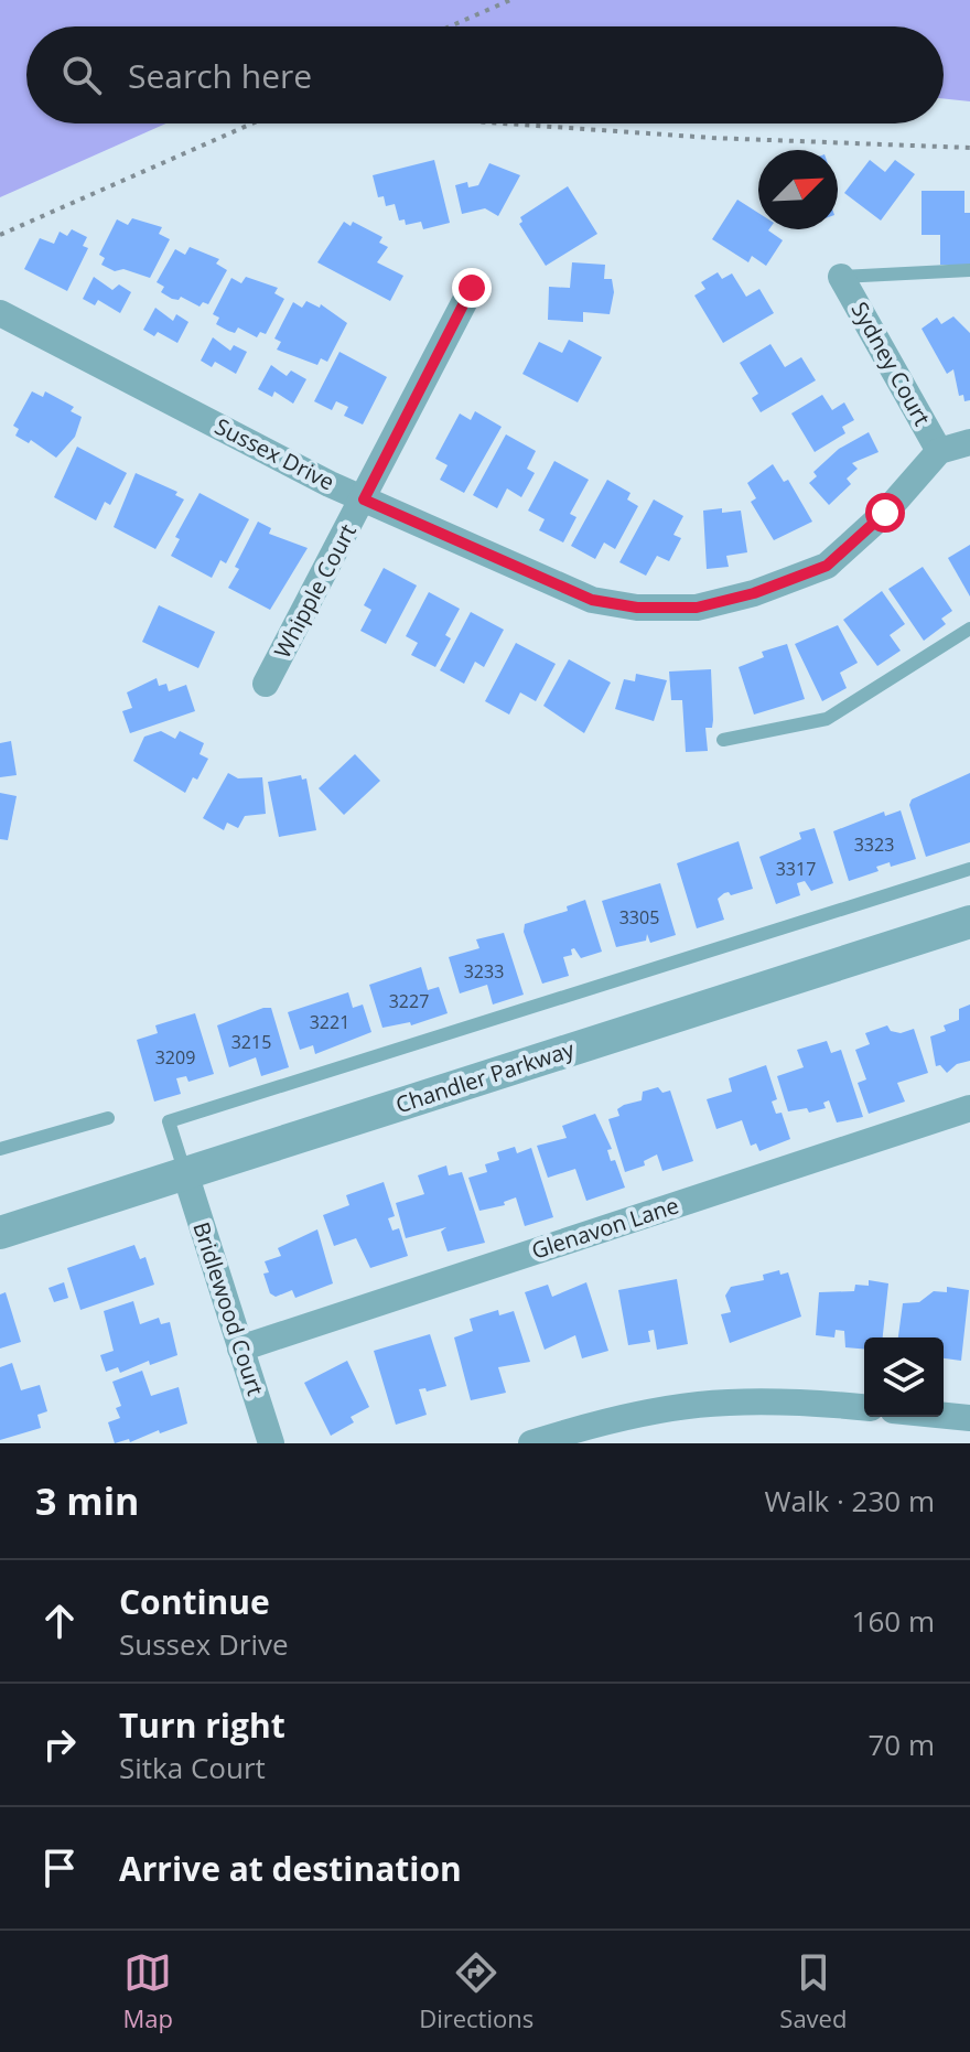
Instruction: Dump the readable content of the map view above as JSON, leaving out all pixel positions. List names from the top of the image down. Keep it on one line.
{"streets":{"street":["Sydney Court","Sussex Drive","Whipple Court","Chandler Parkway","Glenavon Lane","Bridlewood Court"]},"crossings":[["Sydney Court","Sussex Drive"],["Sussex Drive","Whipple Court"],["Chandler Parkway","Bridlewood Court"],["Glenavon Lane","Bridlewood Court"]],"house_numbers":["3323","3317","3305","3233","3227","3221","3215","3209"],"north":"top right","page":{"search":"Search here","heading":["3 min","Walk · 230 m"],"list":[["Continue","Sussex Drive","160 m"],["Turn right","Sitka Court","70 m"],"Arrive at destination"],"nav":["Map","Directions","Saved"]}}
